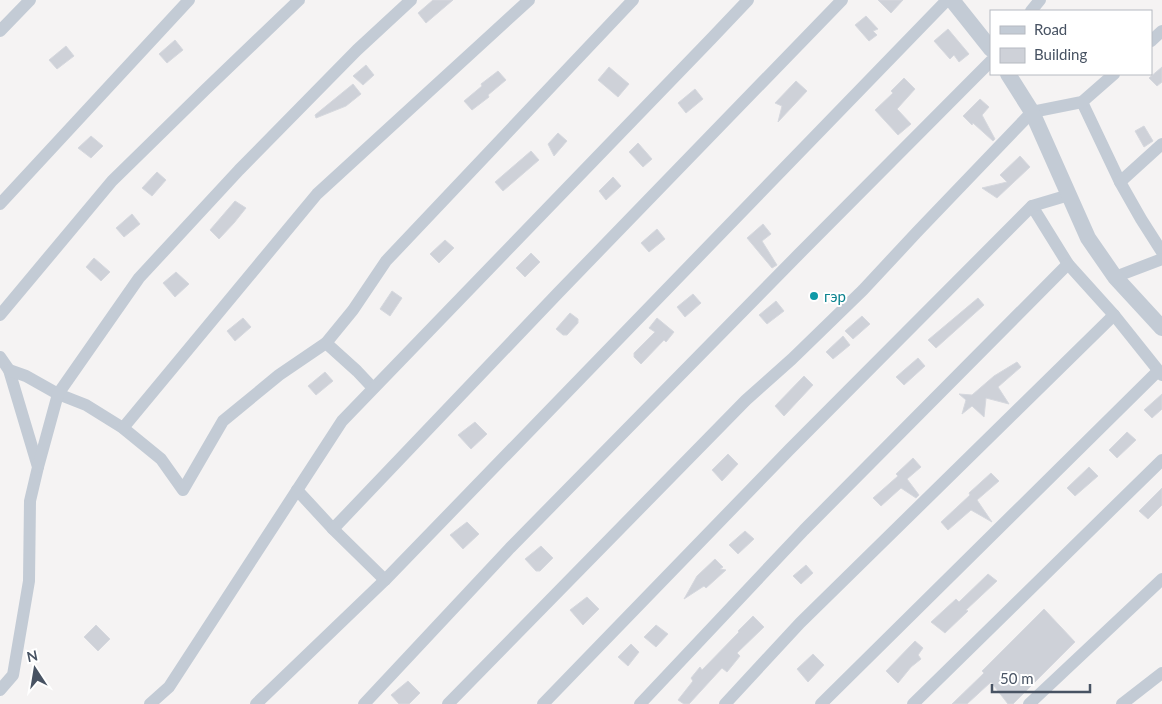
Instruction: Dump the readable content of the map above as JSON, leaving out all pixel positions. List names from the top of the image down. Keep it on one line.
{"places":["гэр"],"legend":["Road","Building"],"scale_bar":"50 m","north":"top"}
